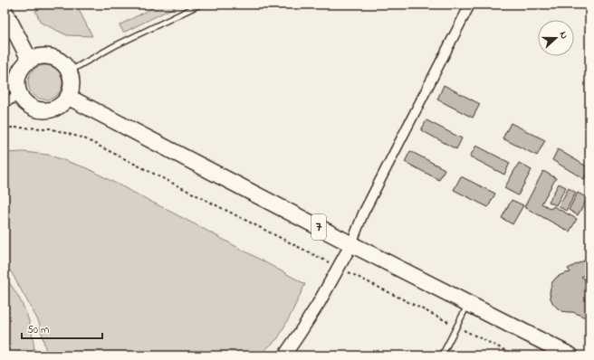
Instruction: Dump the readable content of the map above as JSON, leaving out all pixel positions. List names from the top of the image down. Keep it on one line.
{"streets":{"highway":["7"]},"scale_bar":"50 m","north":"right"}
